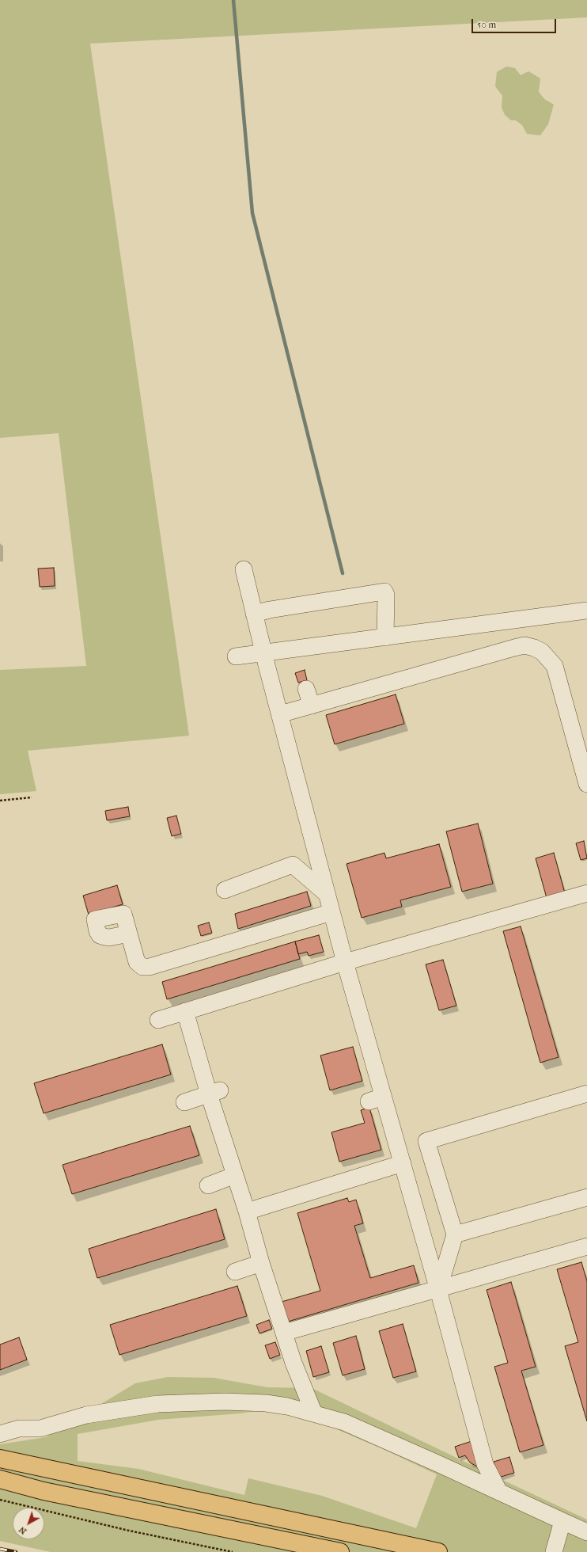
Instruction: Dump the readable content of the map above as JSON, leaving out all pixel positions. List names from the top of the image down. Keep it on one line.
{"scale_bar":"50 m","north":"bottom left"}
